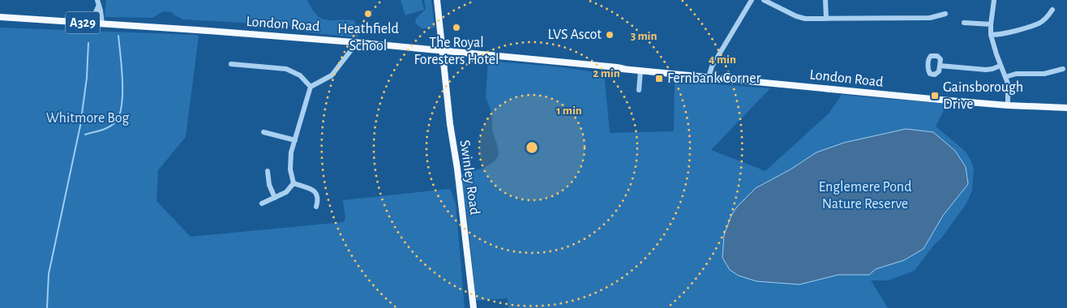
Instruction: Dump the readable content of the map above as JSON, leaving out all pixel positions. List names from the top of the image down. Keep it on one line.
{"streets":{"main road":["A329","London Road","Swinley Road"]},"crossings":[["London Road","Swinley Road"]],"parks":["Whitmore Bog","Englemere Pond Nature Reserve"],"places":{"other":["Heathfield School","The Royal Foresters Hotel","LVS Ascot"],"transit":["Fernbank Corner","Gainsborough Drive"]},"rings":["3 min","4 min","2 min","1 min"]}
